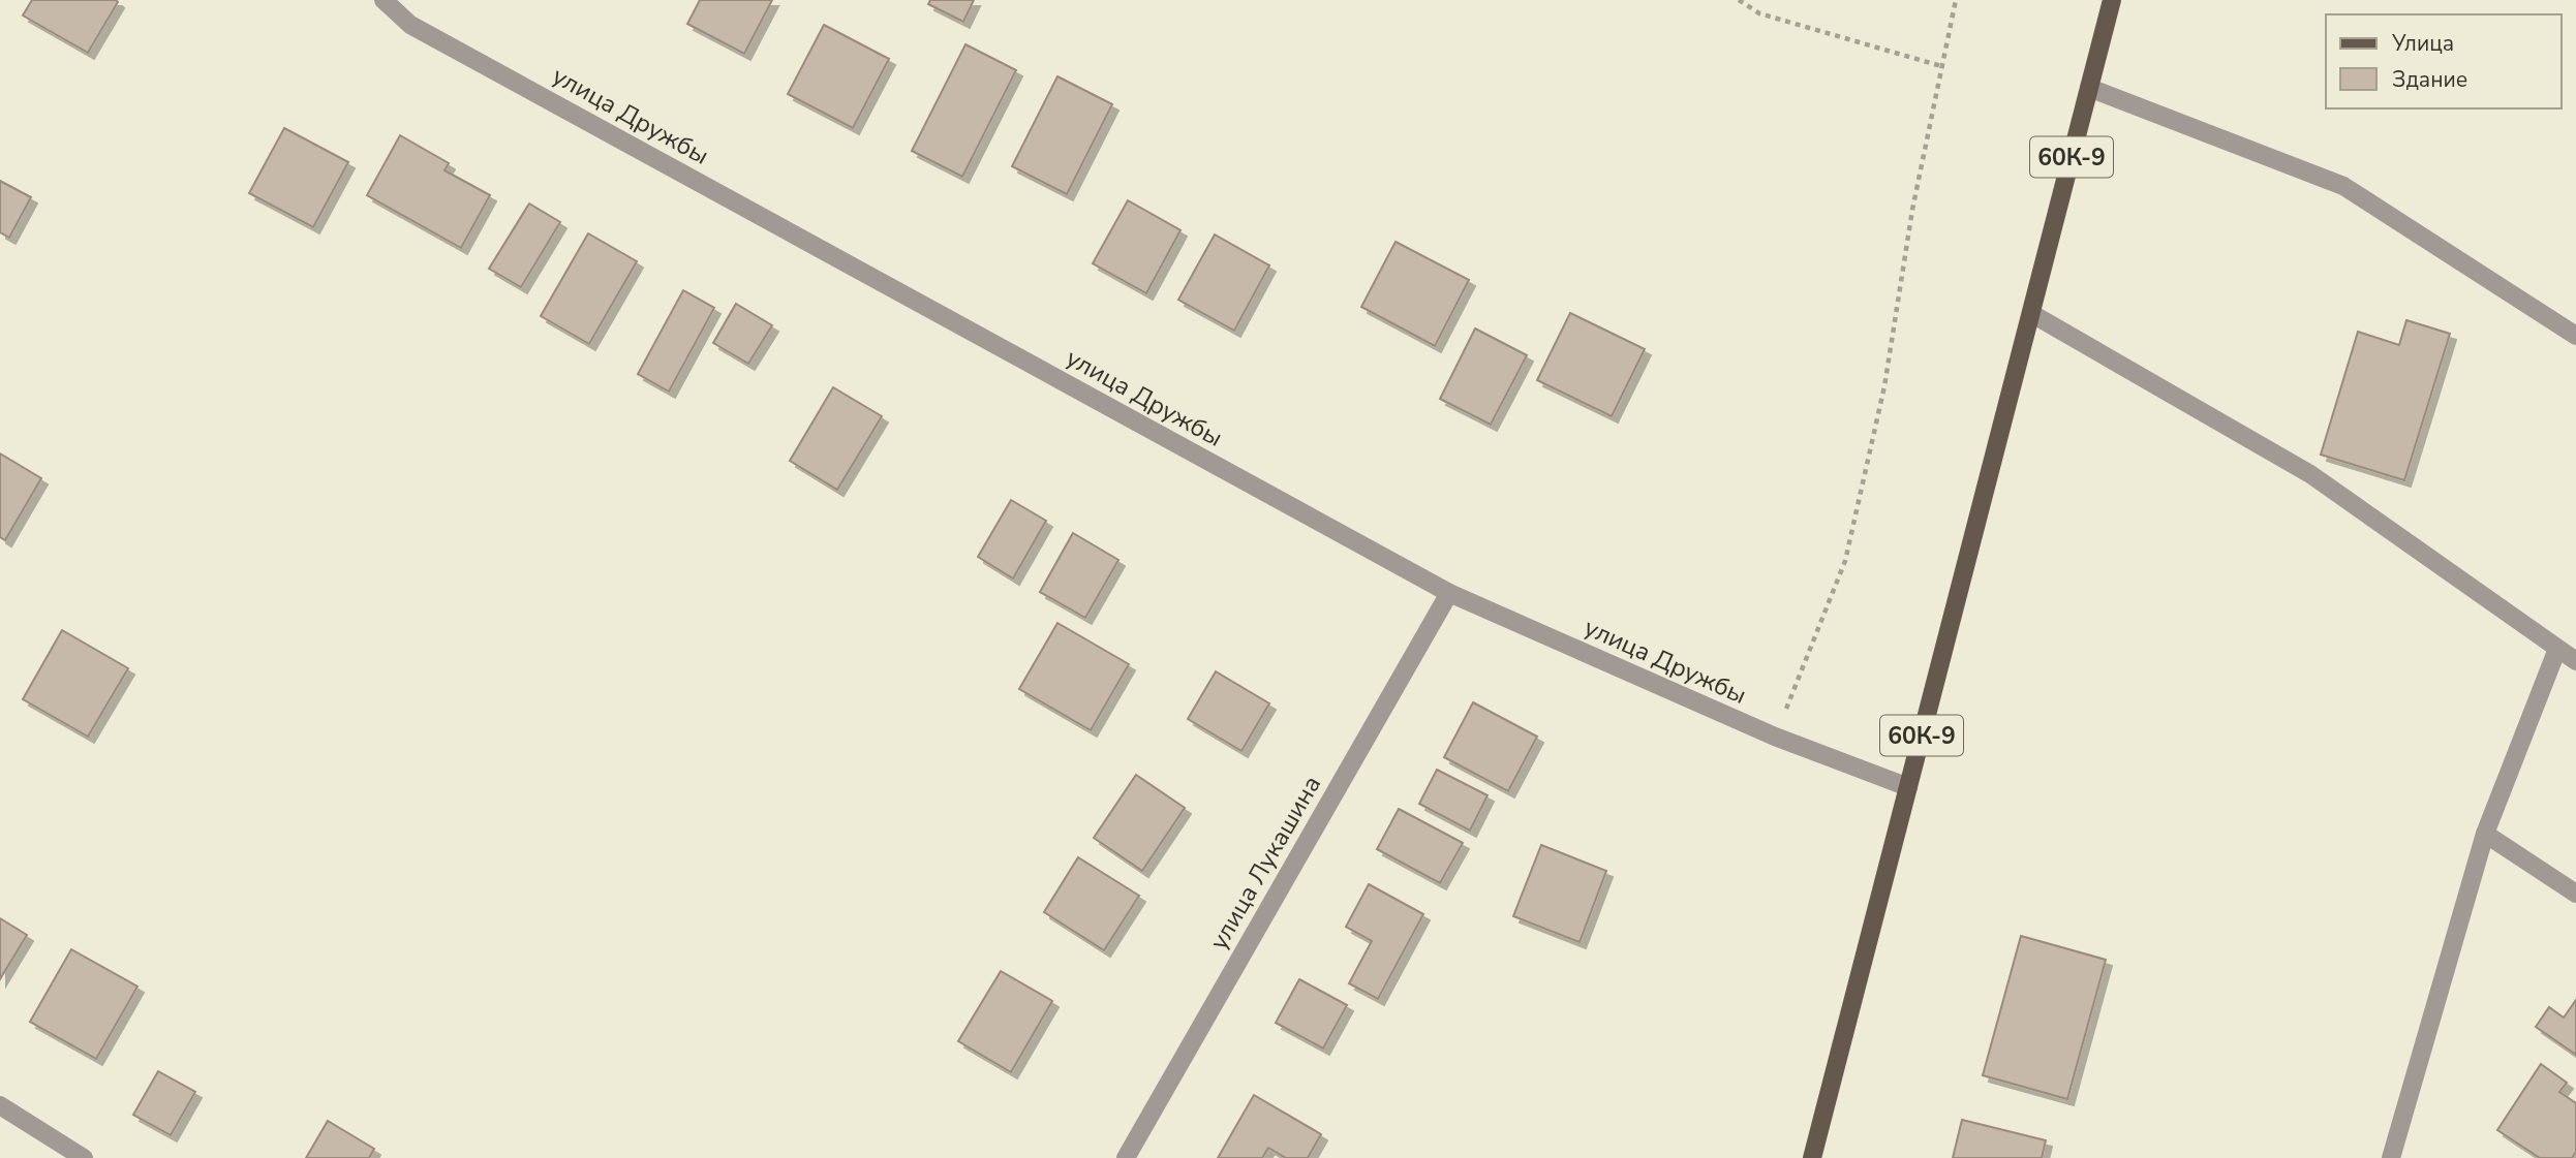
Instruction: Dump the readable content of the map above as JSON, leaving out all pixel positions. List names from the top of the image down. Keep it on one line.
{"streets":{"main road":["60К-9"],"street":["улица Дружбы","улица Лукашина"]},"crossings":[["улица Дружбы","60К-9"],["улица Дружбы","улица Лукашина"]],"legend":["Улица","Здание"]}
